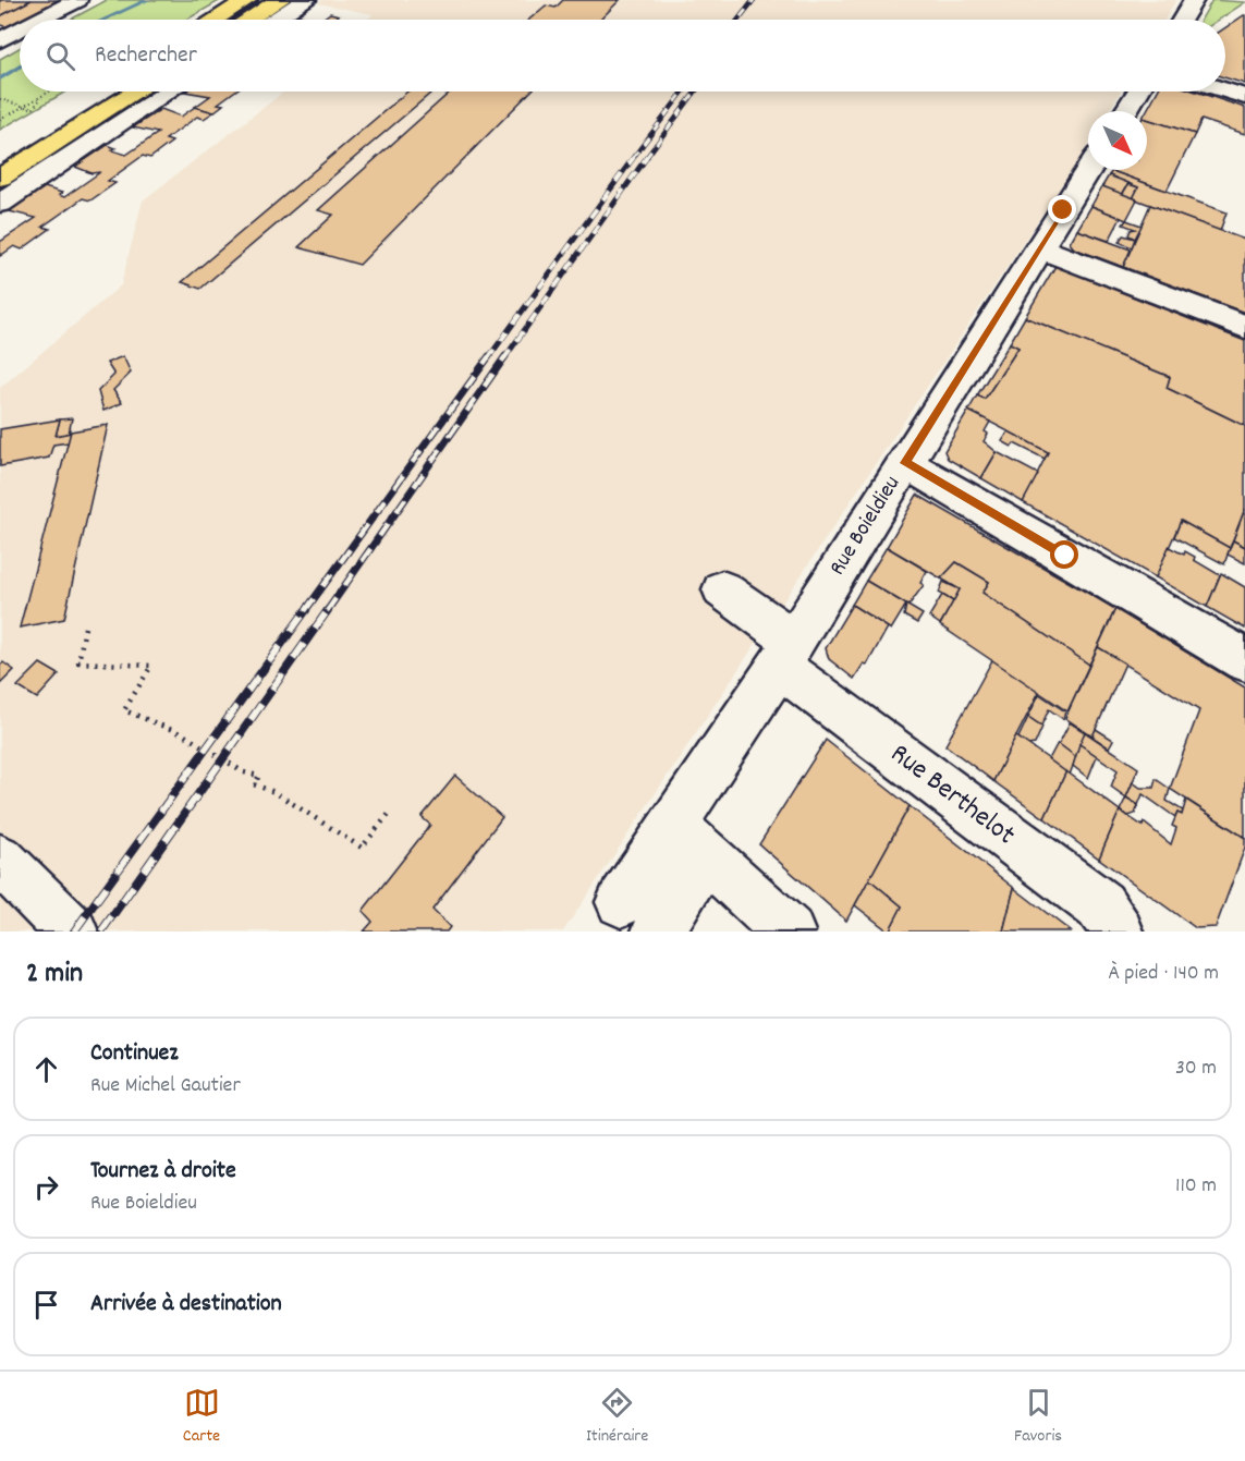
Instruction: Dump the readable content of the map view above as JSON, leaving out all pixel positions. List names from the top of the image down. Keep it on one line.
{"streets":{"street":["Rue Boieldieu","Rue Berthelot"]},"crossings":[["Rue Boieldieu","Rue Berthelot"]],"north":"bottom right","page":{"search":"Rechercher","heading":["2 min","À pied · 140 m"],"list":[["Continuez","Rue Michel Gautier","30 m"],["Tournez à droite","Rue Boieldieu","110 m"],"Arrivée à destination"],"nav":["Carte","Itinéraire","Favoris"]}}
